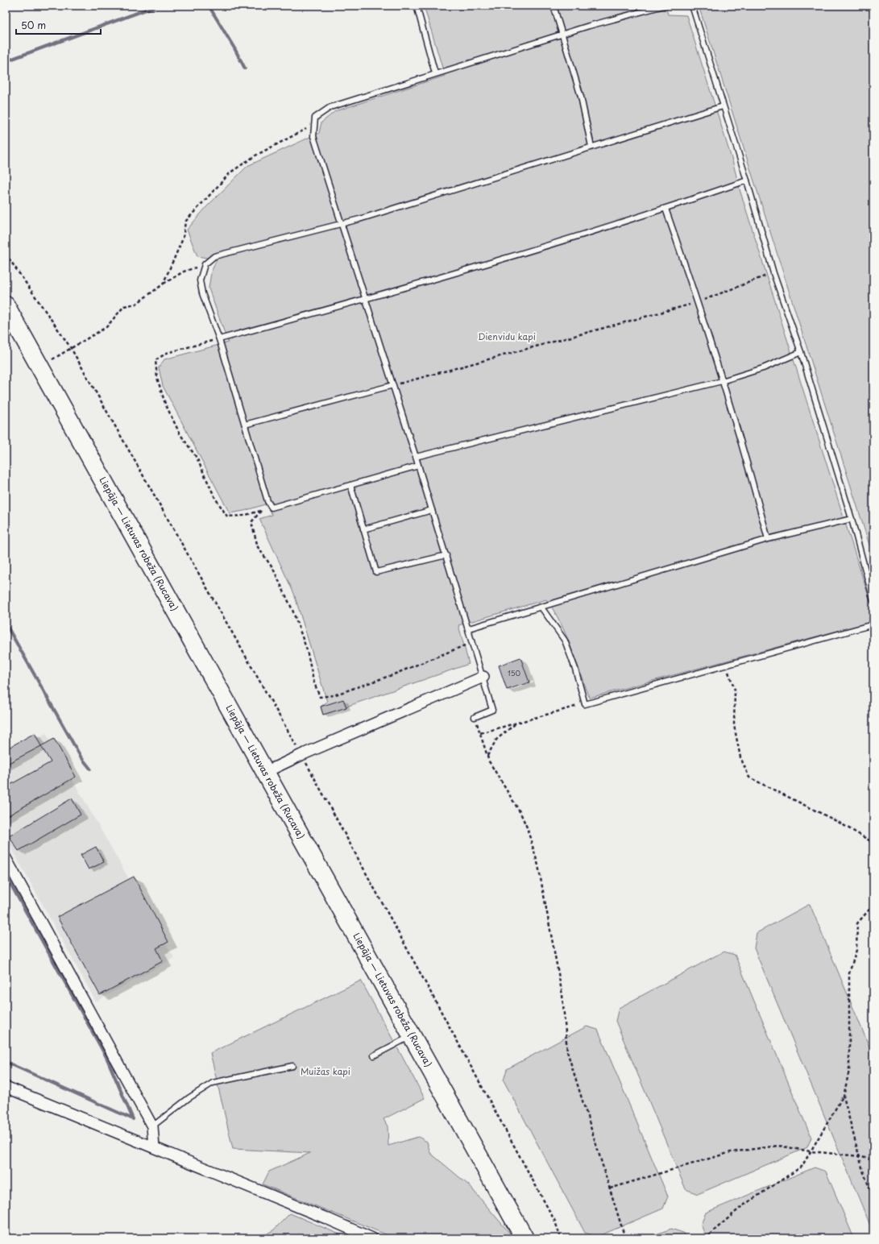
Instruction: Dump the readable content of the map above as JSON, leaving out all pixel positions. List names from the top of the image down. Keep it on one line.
{"streets":{"highway":["Liepāja — Lietuvas robeža (Rucava)"]},"parks":["Dienvidu kapi","Muižas kapi"],"house_numbers":["150"],"scale_bar":"50 m"}
